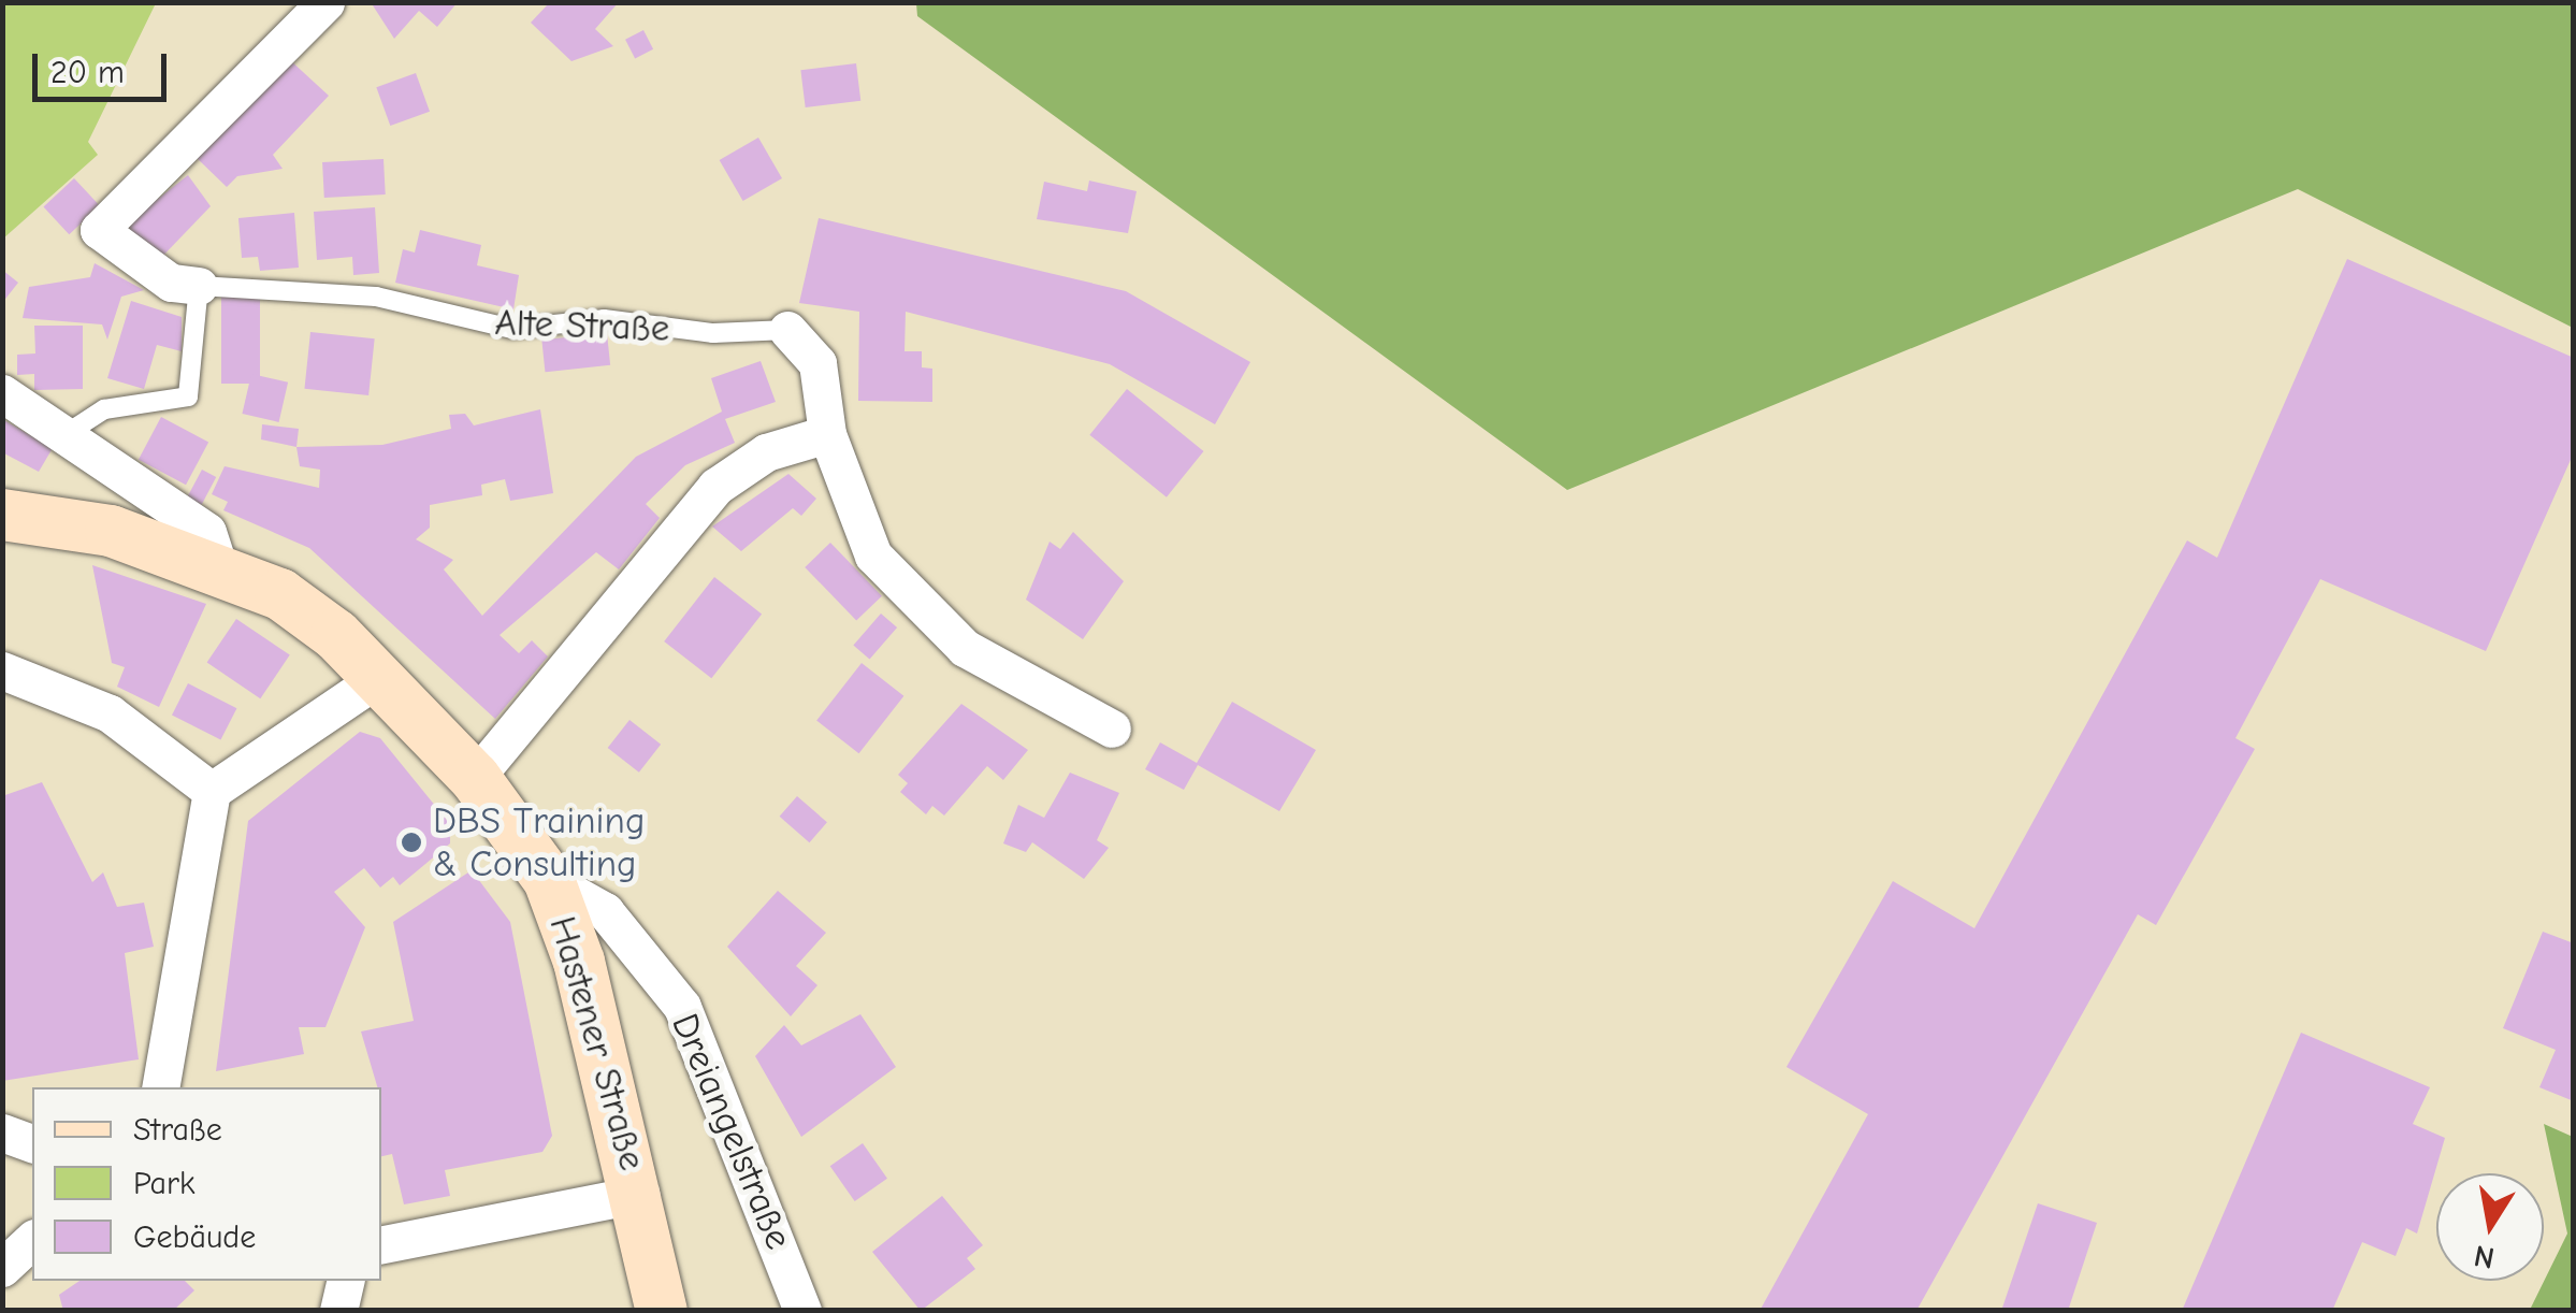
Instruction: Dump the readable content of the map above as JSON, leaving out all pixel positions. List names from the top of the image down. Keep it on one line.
{"streets":{"main road":["Hastener Straße"],"street":["Alte Straße","Dreiangelstraße"]},"crossings":[["Hastener Straße","Dreiangelstraße"]],"places":["DBS Training & Consulting"],"legend":["Straße","Park","Gebäude"],"scale_bar":"20 m","north":"bottom"}
